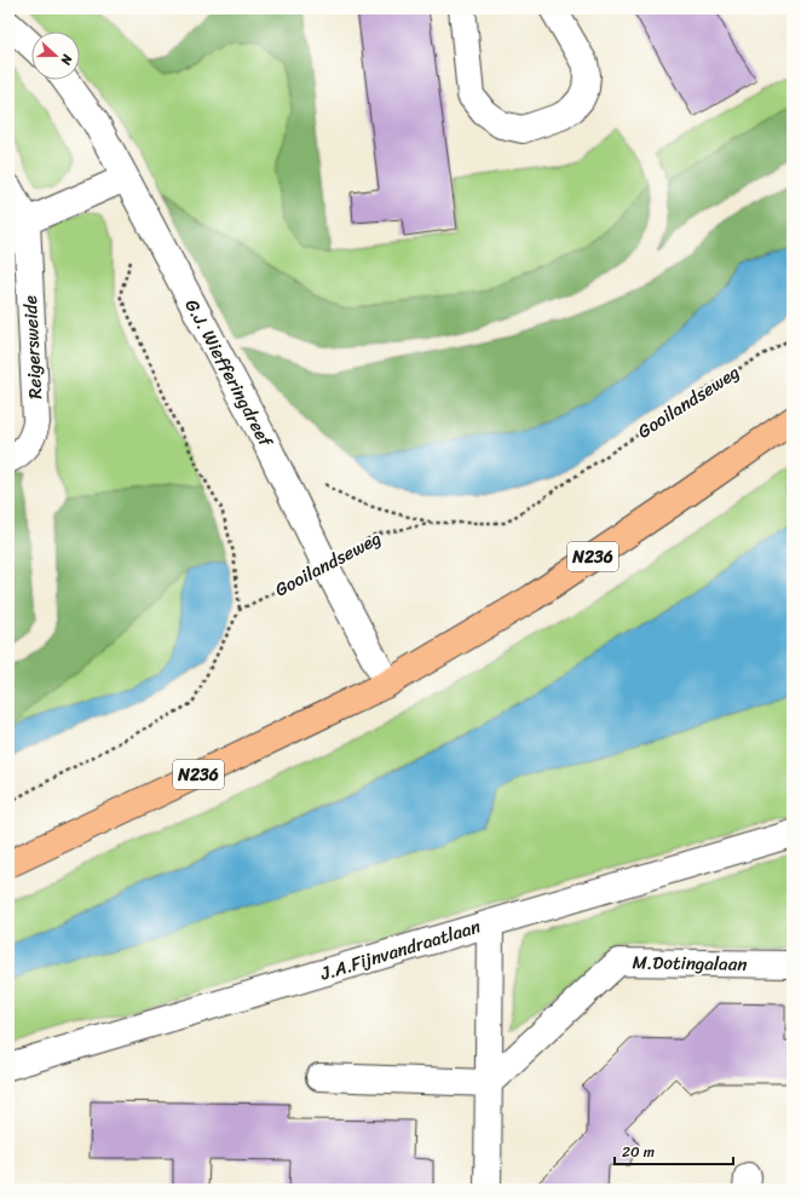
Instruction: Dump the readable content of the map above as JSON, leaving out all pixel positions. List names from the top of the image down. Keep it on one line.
{"streets":{"main road":["N236"],"street":["Reigersweide","G.J. Wiefferingdreef","J.A.Fijnvandraatlaan","M.Dotingalaan"],"path":["Gooilandseweg"]},"crossings":[["G.J. Wiefferingdreef","Gooilandseweg"],["G.J. Wiefferingdreef","N236"]],"scale_bar":"20 m","north":"right"}
